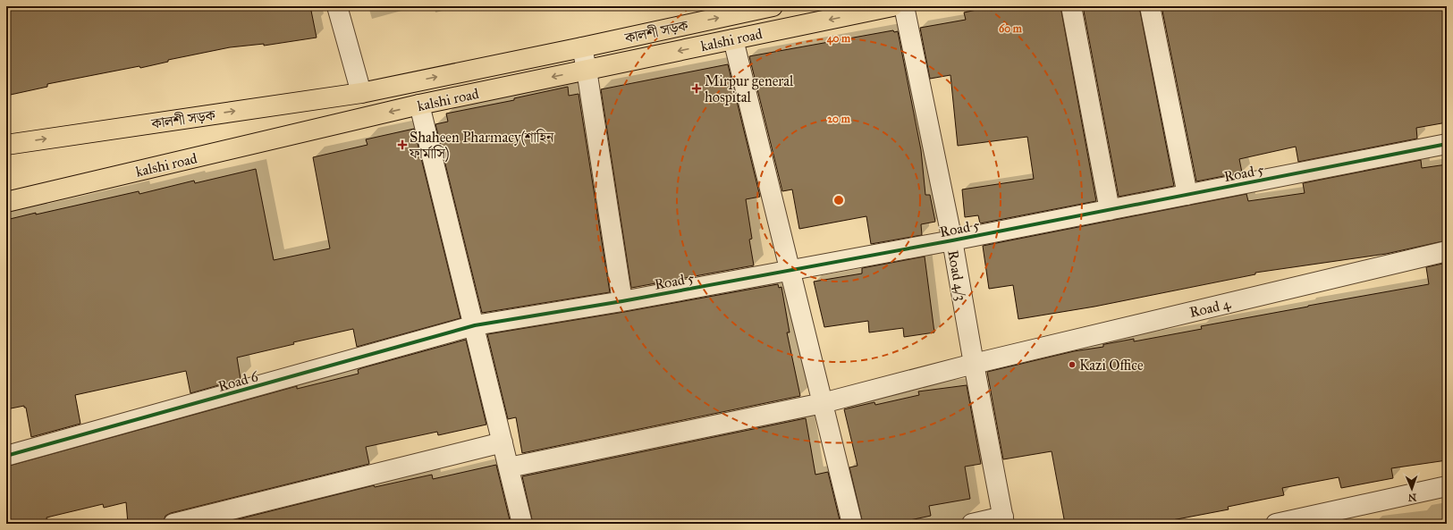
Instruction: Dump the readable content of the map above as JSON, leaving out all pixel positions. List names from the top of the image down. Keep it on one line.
{"streets":{"main road":["কালশী সড়ক","kalshi road"],"street":["Road 5","Road 4/3","Road 4","Road 6"]},"crossings":[["Road 5","Road 4/3"],["Road 5","Road 6"],["Road 4/3","Road 4"]],"one_way":["কালশী সড়ক","kalshi road"],"places":{"health":["Mirpur general hospital","Shaheen Pharmacy(শাহিন ফার্মাসি)"],"other":["Kazi Office"]},"north":"bottom","rings":["60 m","40 m","20 m"]}
